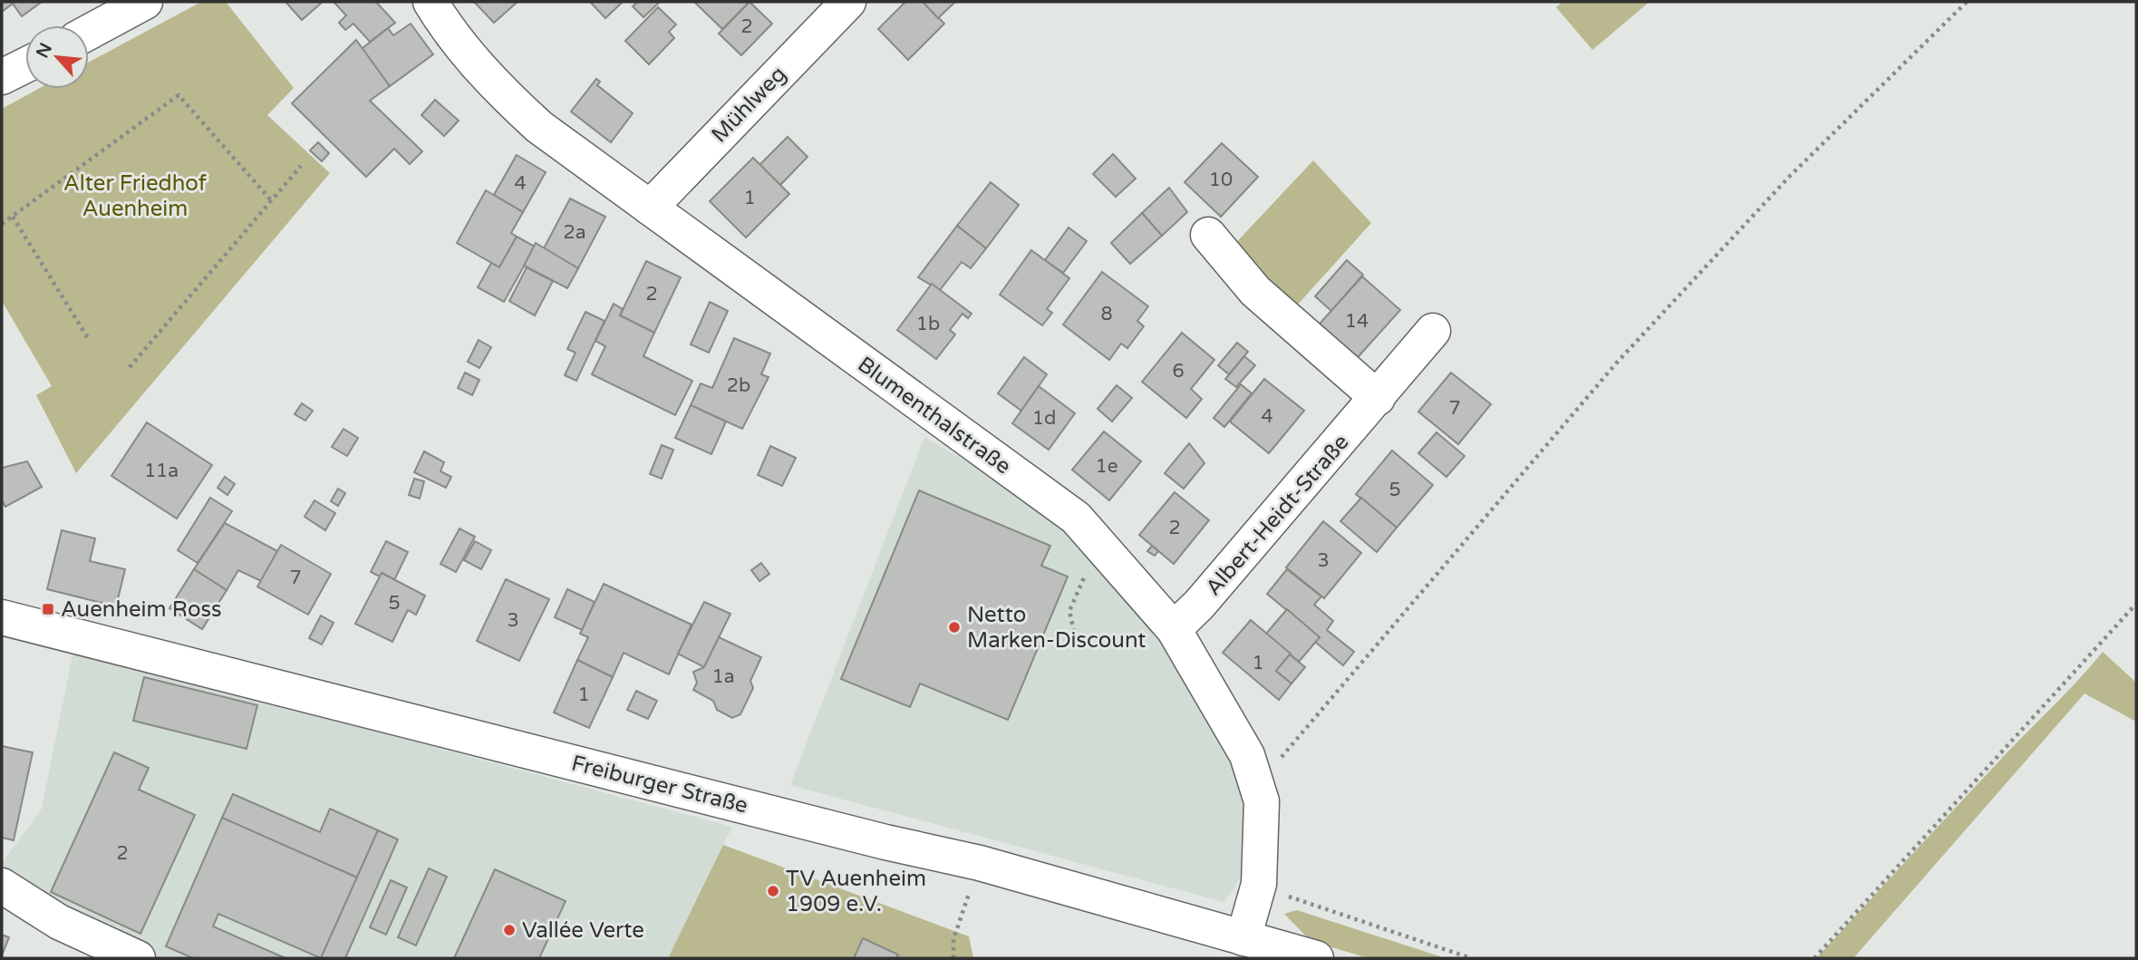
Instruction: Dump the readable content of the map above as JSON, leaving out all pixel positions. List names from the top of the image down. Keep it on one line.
{"streets":{"street":["Mühlweg","Blumenthalstraße","Albert-Heidt-Straße","Freiburger Straße"]},"crossings":[["Mühlweg","Blumenthalstraße"],["Blumenthalstraße","Albert-Heidt-Straße"],["Blumenthalstraße","Freiburger Straße"]],"parks":["Alter Friedhof Auenheim"],"places":{"transit":["Auenheim Ross"],"other":["Netto Marken-Discount","TV Auenheim 1909 e.V.","Vallée Verte"]},"house_numbers":["2","10","4","1","2a","2","8","14","1b","6","2b","7","4","1d","1e","11a","5","2","3","7","5","3","1","1a","1","2"],"north":"top left"}
